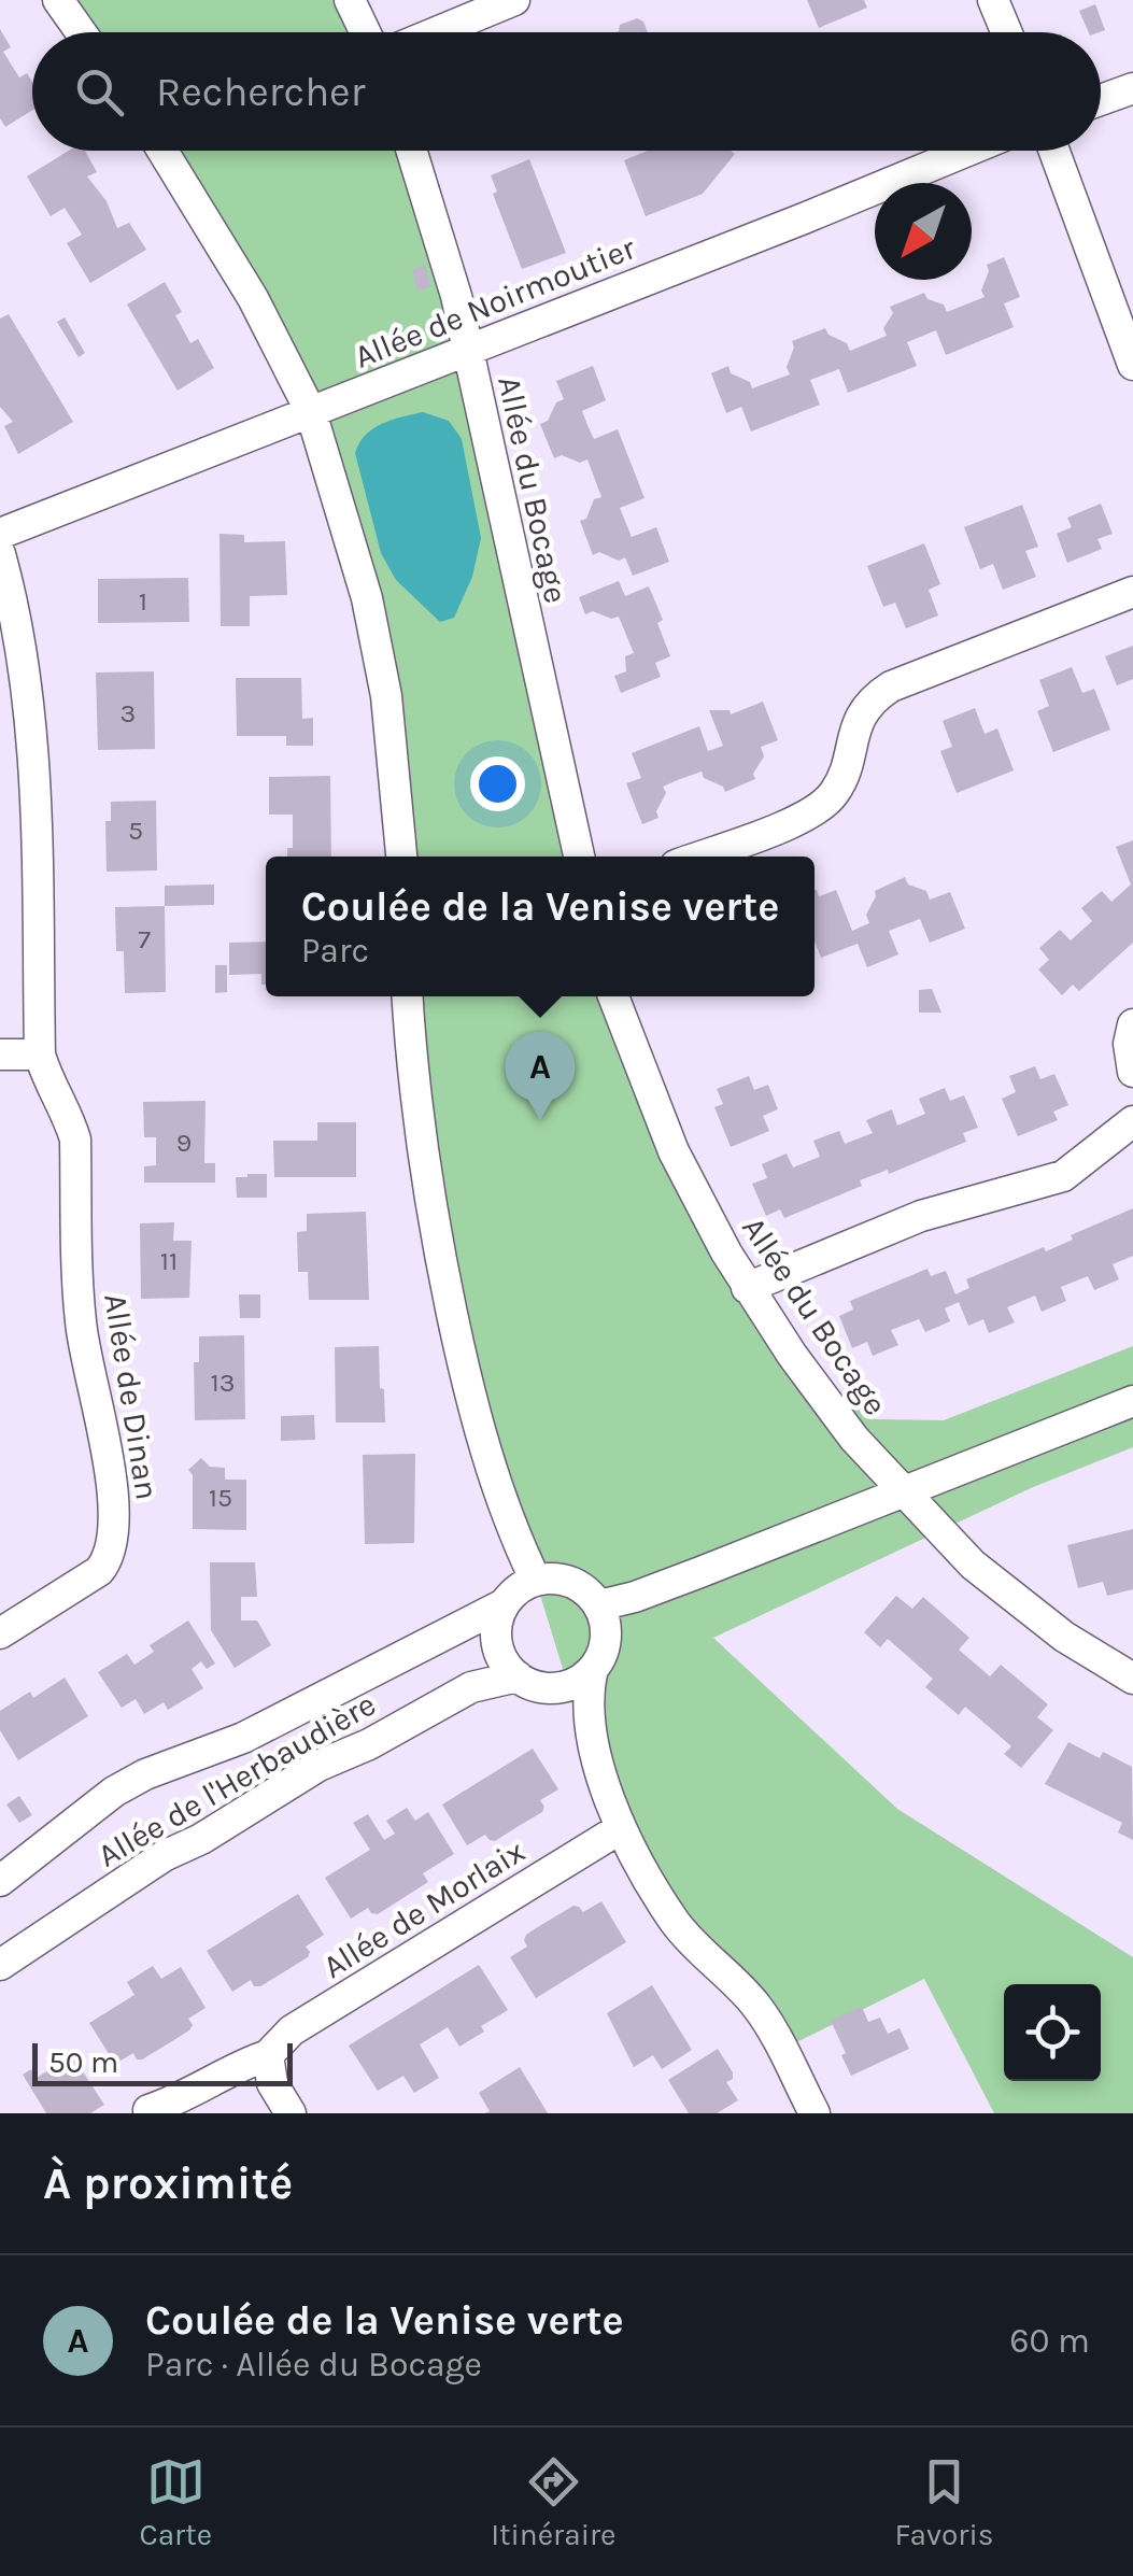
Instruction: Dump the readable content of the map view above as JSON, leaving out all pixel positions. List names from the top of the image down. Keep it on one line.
{"streets":{"street":["Allée de Noirmoutier","Allée du Bocage","Allée de Dinan","Allée de l'Herbaudière","Allée de Morlaix"]},"crossings":[["Allée de Noirmoutier","Allée du Bocage"]],"house_numbers":["1","3","5","7","9","11","13","15"],"scale_bar":"50 m","north":"bottom left","page":{"search":"Rechercher","popup":["Coulée de la Venise verte","Parc"],"pins":"A","scale":"50 m","heading":"À proximité","list":[{"mark":"A","name":"Coulée de la Venise verte","note":"Parc · Allée du Bocage","value":"60 m"}],"nav":["Carte","Itinéraire","Favoris"]}}
